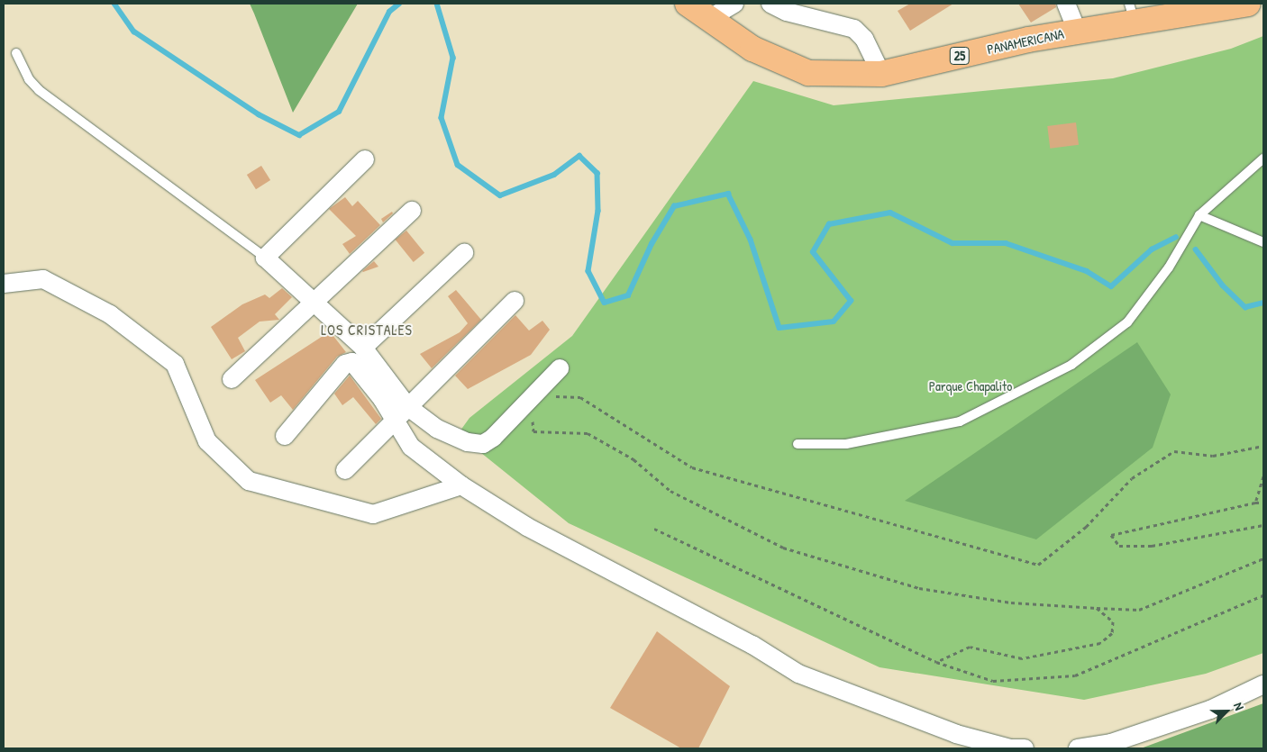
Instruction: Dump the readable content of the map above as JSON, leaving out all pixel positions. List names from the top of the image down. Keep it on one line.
{"streets":{"main road":["PANAMERICANA","25"]},"districts":["LOS CRISTALES"],"parks":["Parque Chapalito"],"north":"top right"}
